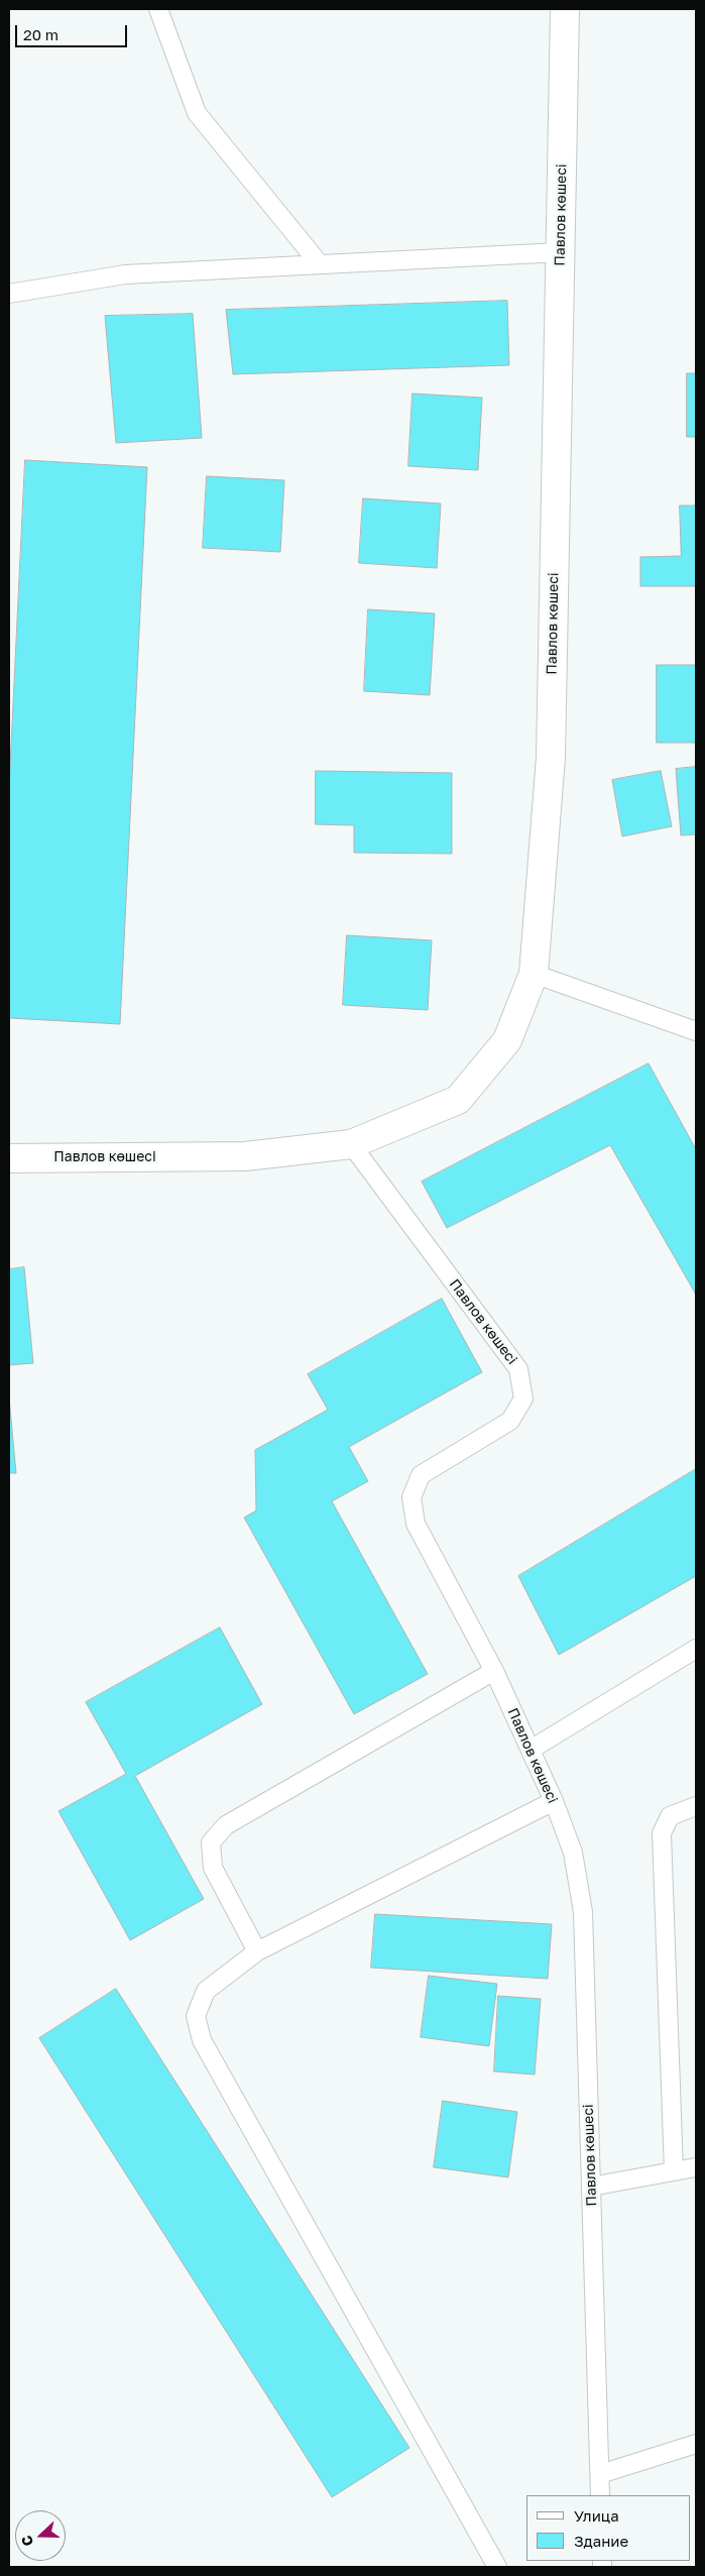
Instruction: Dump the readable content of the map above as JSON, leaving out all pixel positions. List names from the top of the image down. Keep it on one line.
{"streets":{"street":["Павлов көшесі"]},"legend":["Улица","Здание"],"scale_bar":"20 m","north":"left"}
